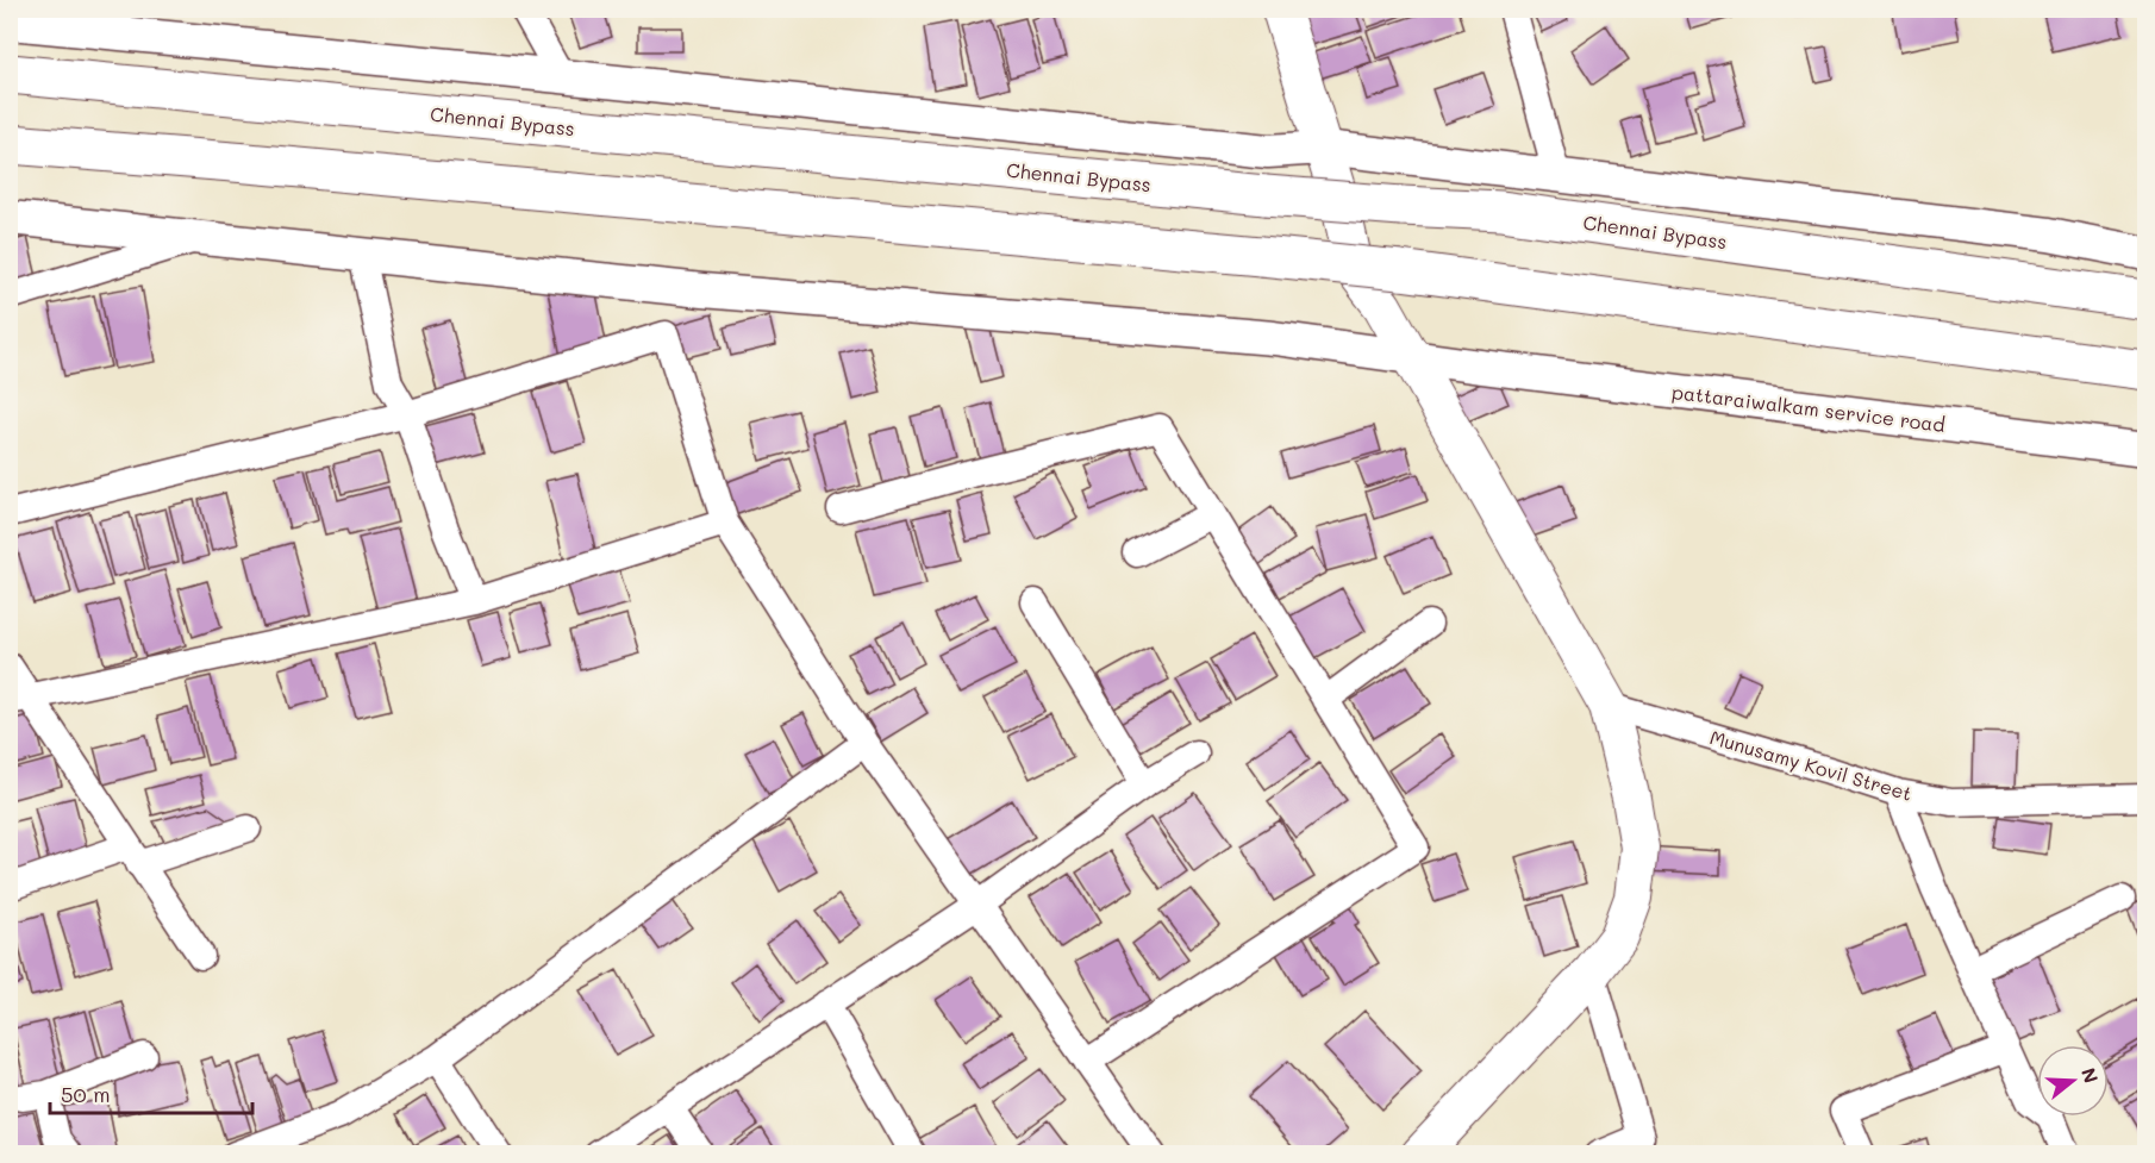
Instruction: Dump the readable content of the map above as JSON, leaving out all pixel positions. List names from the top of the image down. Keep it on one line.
{"streets":{"highway":["Chennai Bypass"],"street":["pattaraiwalkam service road","Munusamy Kovil Street"]},"scale_bar":"50 m","north":"right"}
